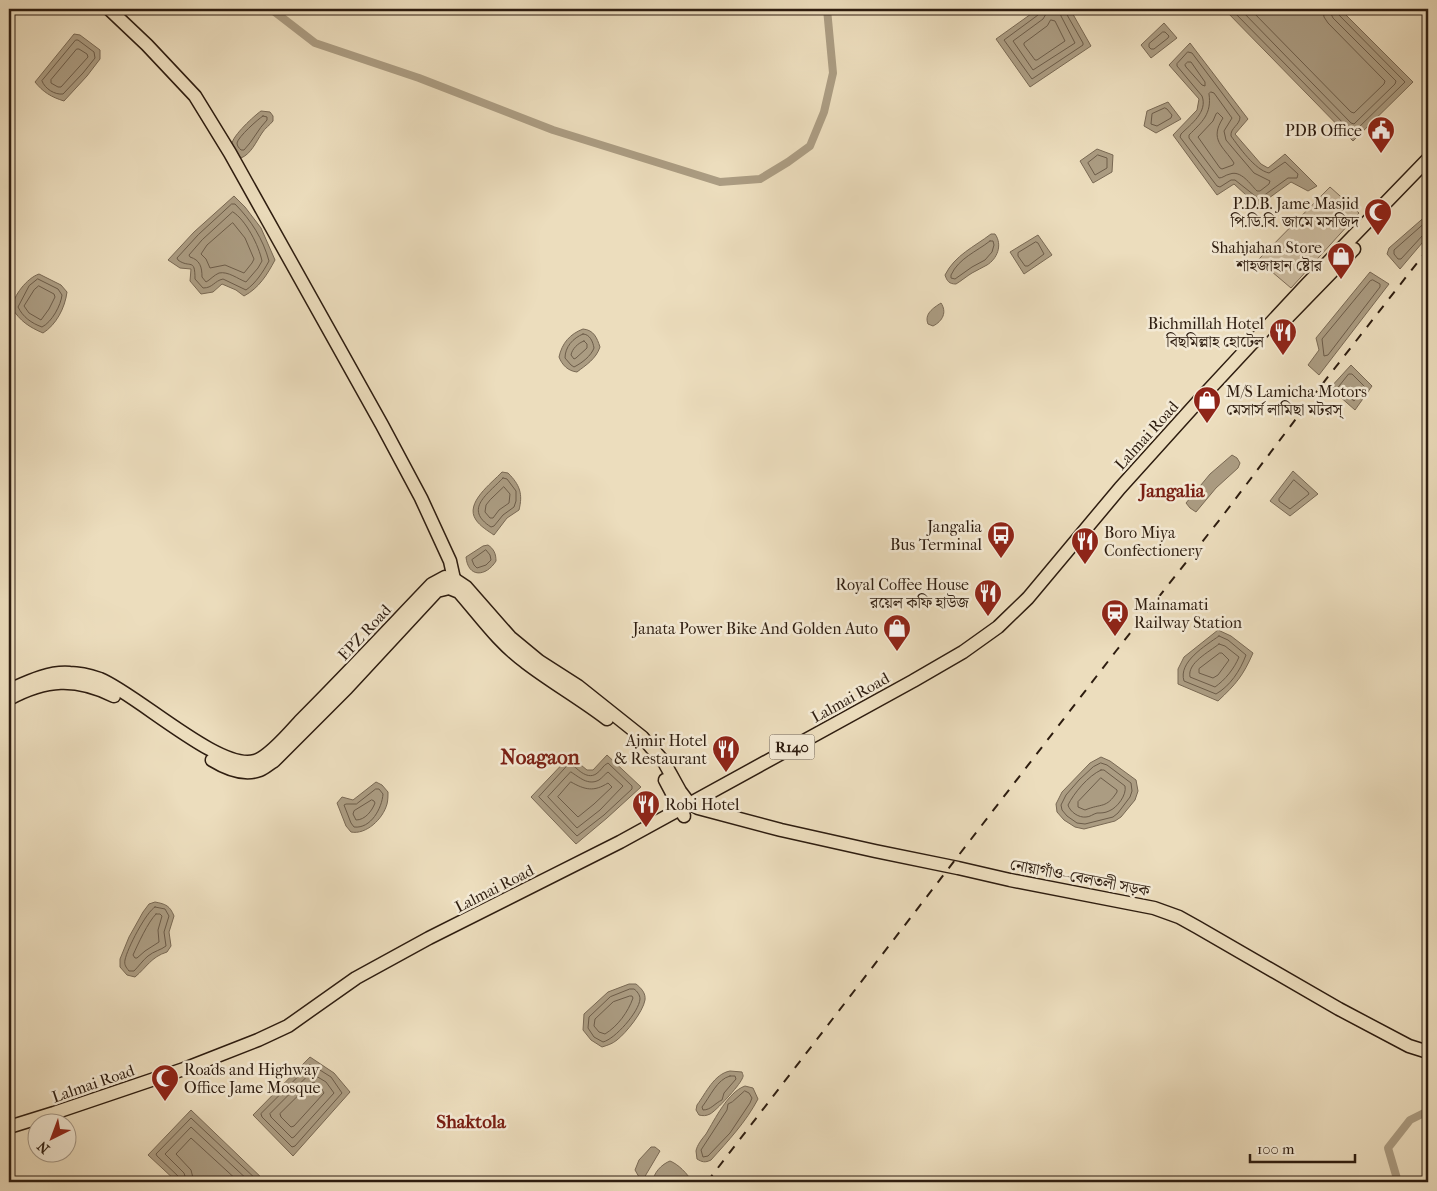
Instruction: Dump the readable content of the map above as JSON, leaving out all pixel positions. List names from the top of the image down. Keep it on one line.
{"streets":{"main road":["Lalmai Road","EPZ Road","R140","নোয়াগাঁও–বেলতলী সড়ক"]},"crossings":[["Lalmai Road","নোয়াগাঁও–বেলতলী সড়ক"]],"districts":["Jangalia","Noagaon","Shaktola"],"places":{"public building":["PDB Office"],"mosque":["P.D.B. Jame Masjid পি.ডি.বি. জামে মসজিদ","Roads and Highway Office Jame Mosque"],"shop":["Shahjahan Store শাহজাহান ষ্টোর","M/S Lamicha Motors মেসার্স লামিছা মটরস্","Janata Power Bike And Golden Auto"],"restaurant":["Bichmillah Hotel বিছমিল্লাহ হোটেল","Boro Miya Confectionery","Royal Coffee House রয়েল কফি হাউজ","Ajmir Hotel & Restaurant","Robi Hotel"],"bus stop":["Jangalia Bus Terminal"],"station":["Mainamati Railway Station"]},"scale_bar":"100 m","north":"bottom left"}
